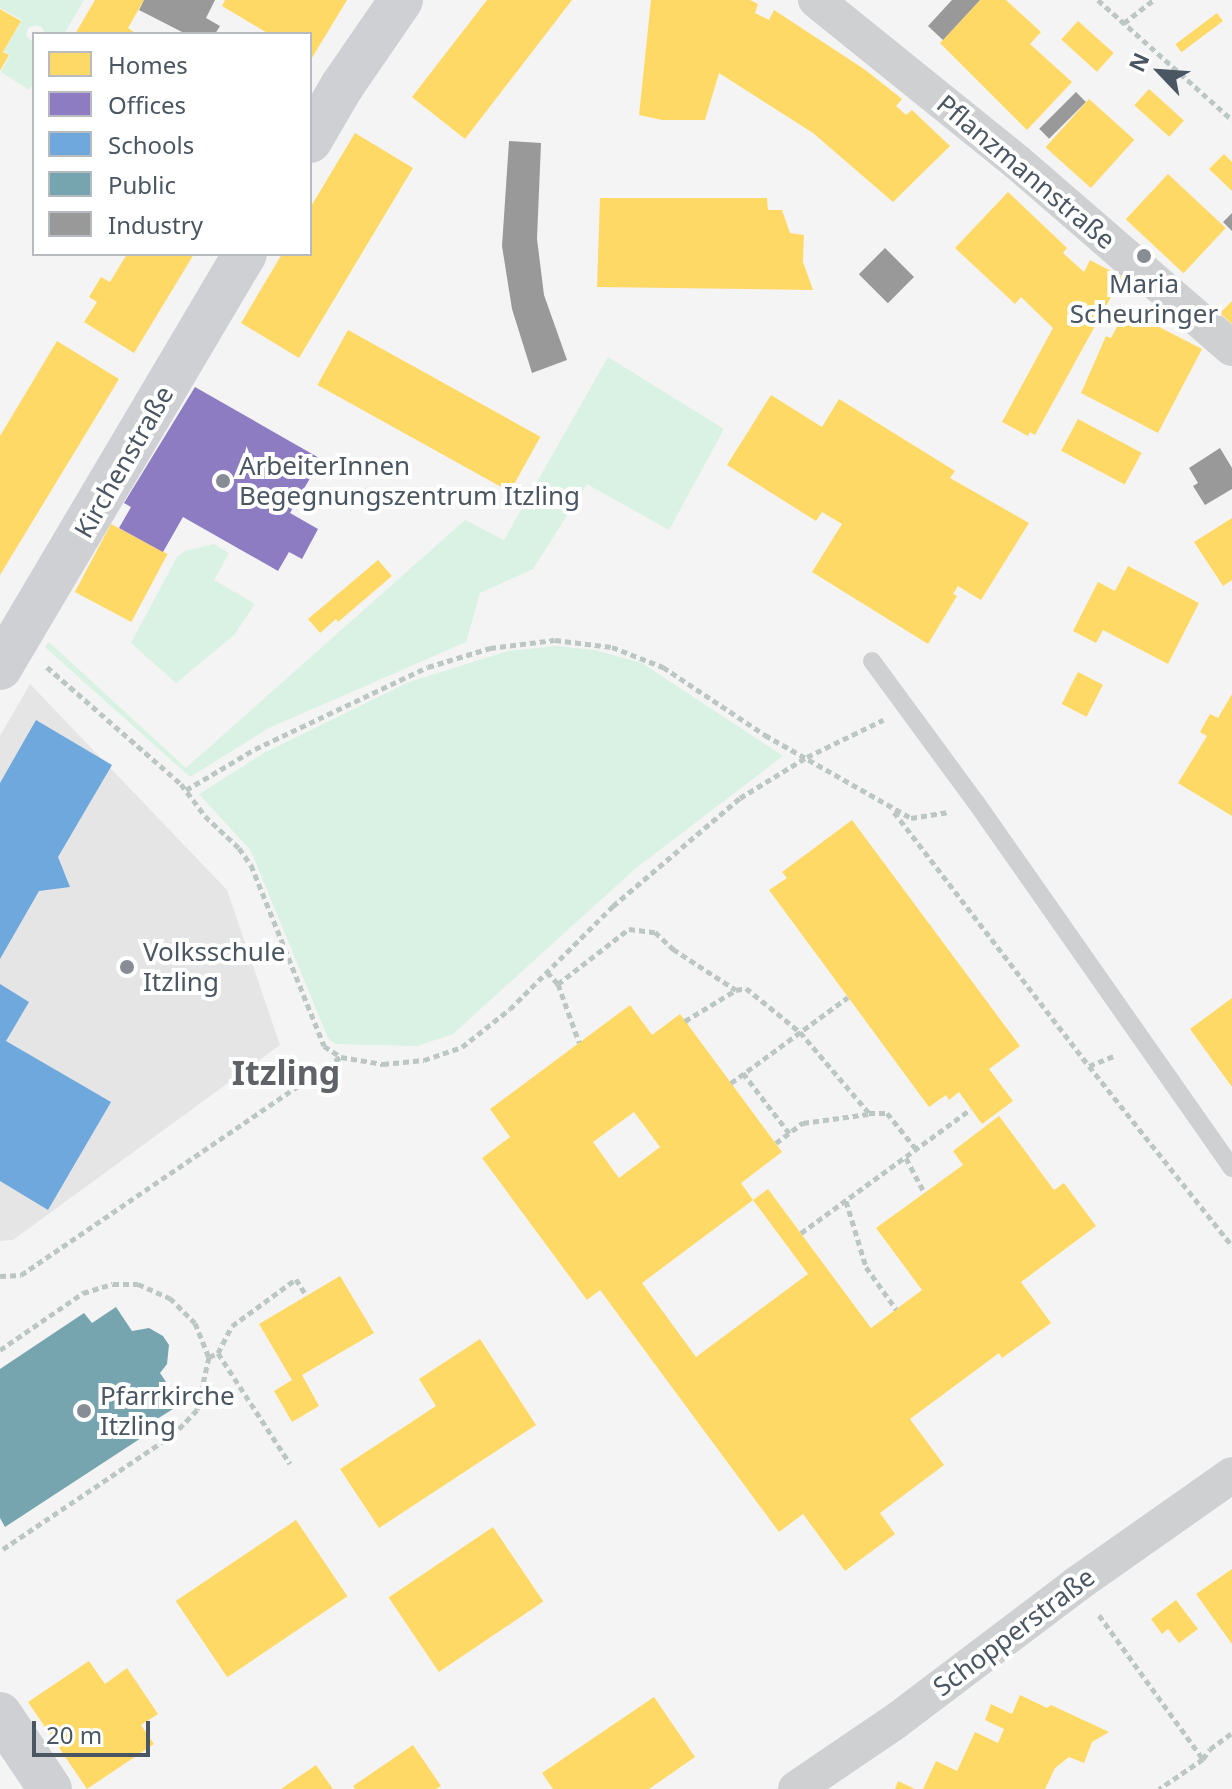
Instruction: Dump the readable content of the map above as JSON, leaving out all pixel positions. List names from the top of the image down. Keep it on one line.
{"streets":{"street":["Pflanzmannstraße","Kirchenstraße","Schopperstraße"]},"districts":["Itzling"],"places":["Maria Scheuringer","ArbeiterInnen Begegnungszentrum Itzling","Volksschule Itzling","Pfarrkirche Itzling"],"legend":["Homes","Offices","Schools","Public","Industry"],"scale_bar":"20 m","north":"top left"}
